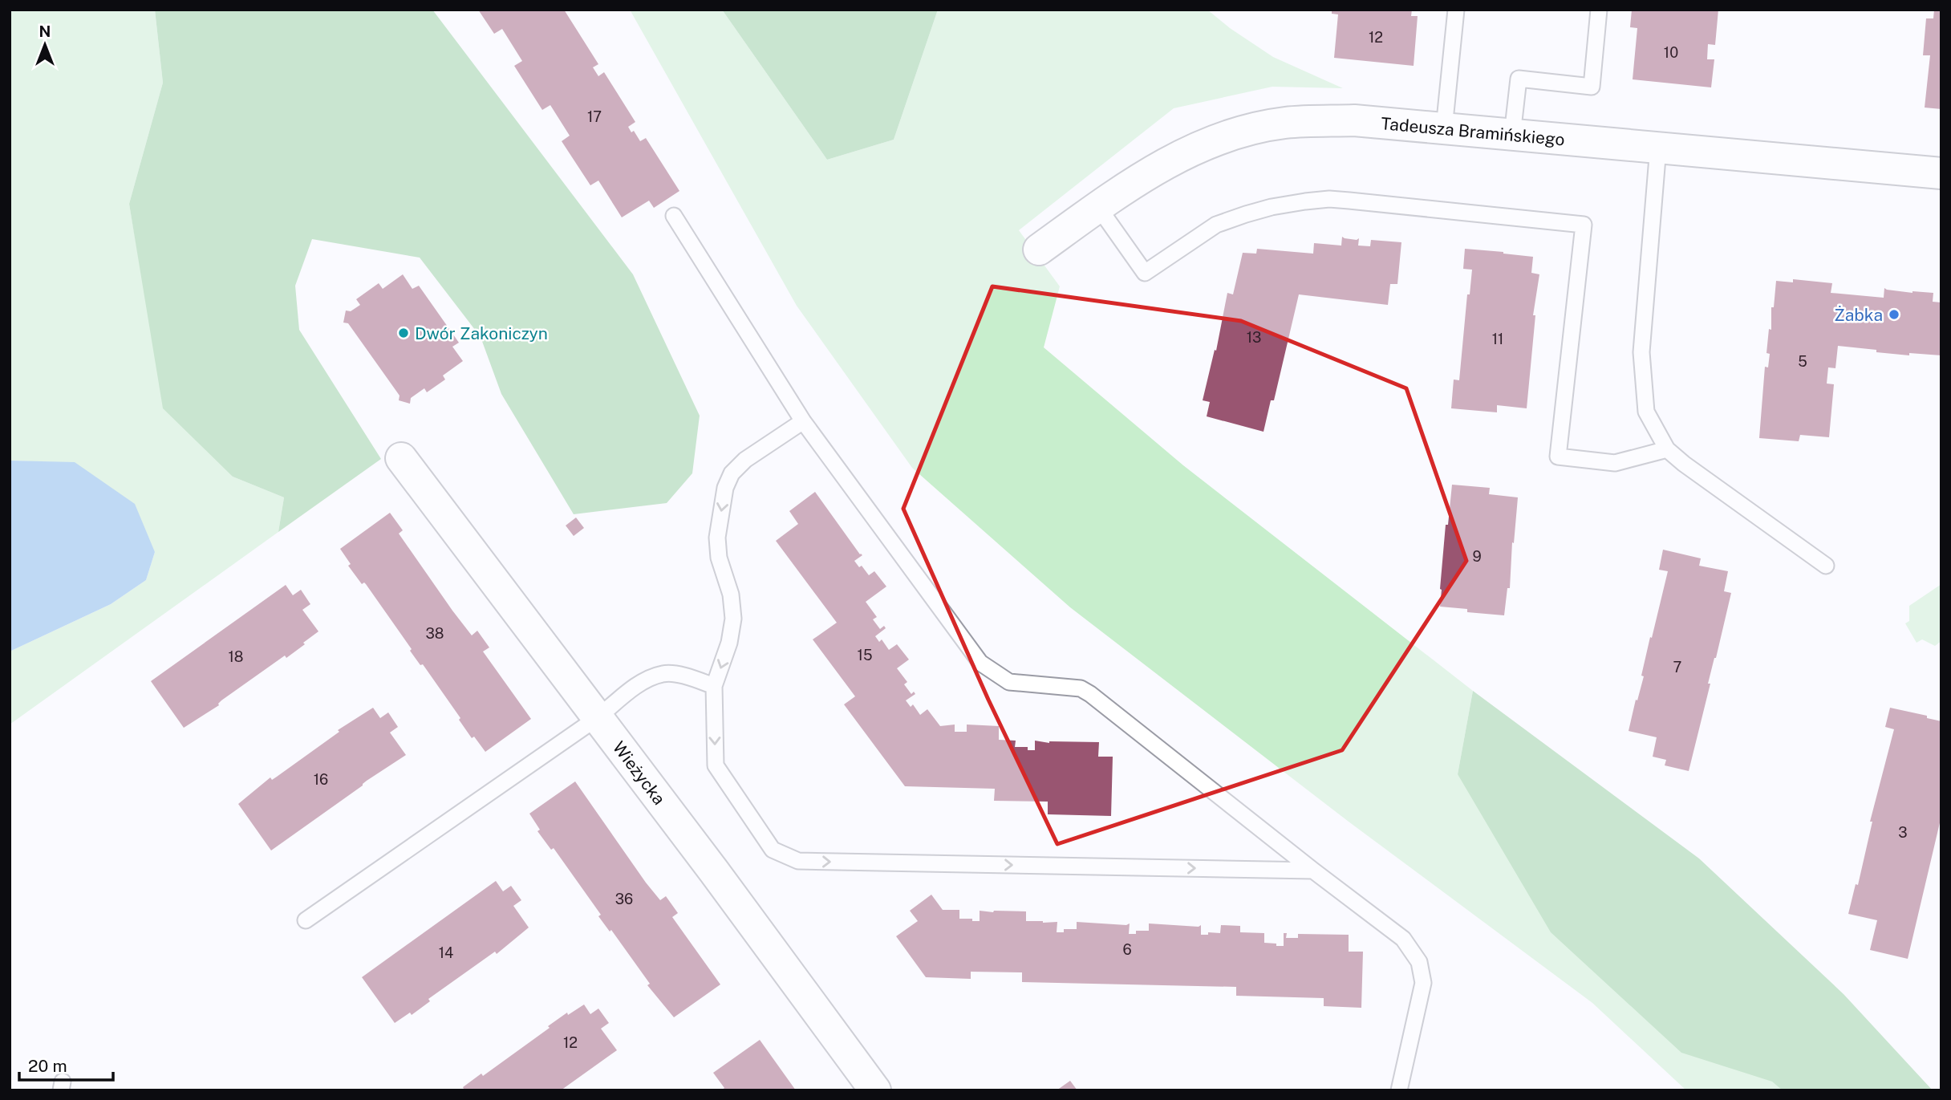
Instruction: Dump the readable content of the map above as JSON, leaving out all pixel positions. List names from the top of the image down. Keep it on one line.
{"streets":{"street":["Tadeusza Bramińskiego","Wieżycka"]},"places":["Żabka","Dwór Zakoniczyn"],"house_numbers":["12","10","17","13","11","5","9","38","15","18","7","16","3","36","6","14","12"],"scale_bar":"20 m","north":"top"}
